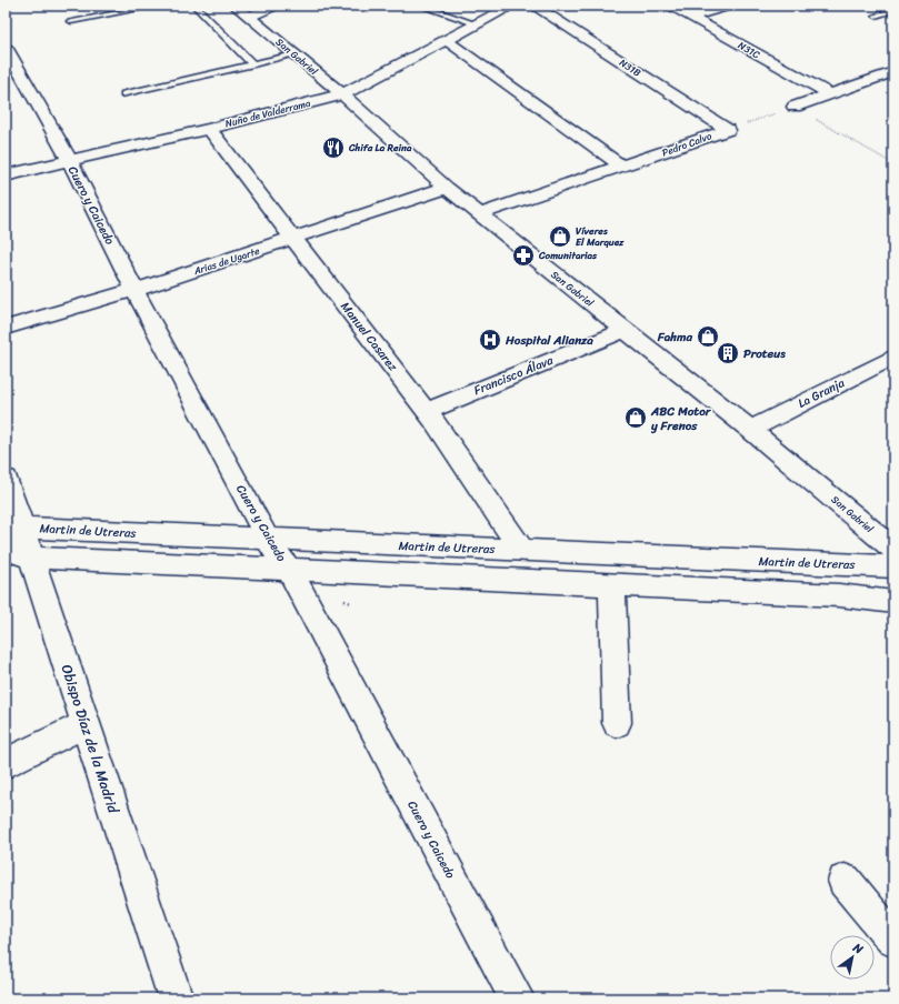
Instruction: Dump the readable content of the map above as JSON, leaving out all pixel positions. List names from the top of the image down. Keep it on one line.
{"streets":{"street":["N31C","San Gabriel","N31B","Nuño de Valderrama","Pedro Calvo","Cuero y Caicedo","Arias de Ugarte","Manuel Casarez","Francisco Álava","La Granja","Martin de Utreras","Obispo Díaz de la Madrid"]},"crossings":[["San Gabriel","Nuño de Valderrama"],["San Gabriel","Pedro Calvo"],["San Gabriel","Arias de Ugarte"],["San Gabriel","Francisco Álava"],["San Gabriel","La Granja"],["N31B","Pedro Calvo"],["Nuño de Valderrama","Cuero y Caicedo"],["Nuño de Valderrama","Manuel Casarez"],["Cuero y Caicedo","Arias de Ugarte"],["Cuero y Caicedo","Martin de Utreras"],["Arias de Ugarte","Manuel Casarez"],["Manuel Casarez","Francisco Álava"],["Manuel Casarez","Martin de Utreras"],["Martin de Utreras","Obispo Díaz de la Madrid"]],"places":{"restaurant":["Chifa La Reina"],"shop":["Víveres El Marquez","Fahma","ABC Motor y Frenos"],"pharmacy":["Comunitarias"],"hospital":["Hospital Alianza"],"building":["Proteus"]},"north":"top right"}
